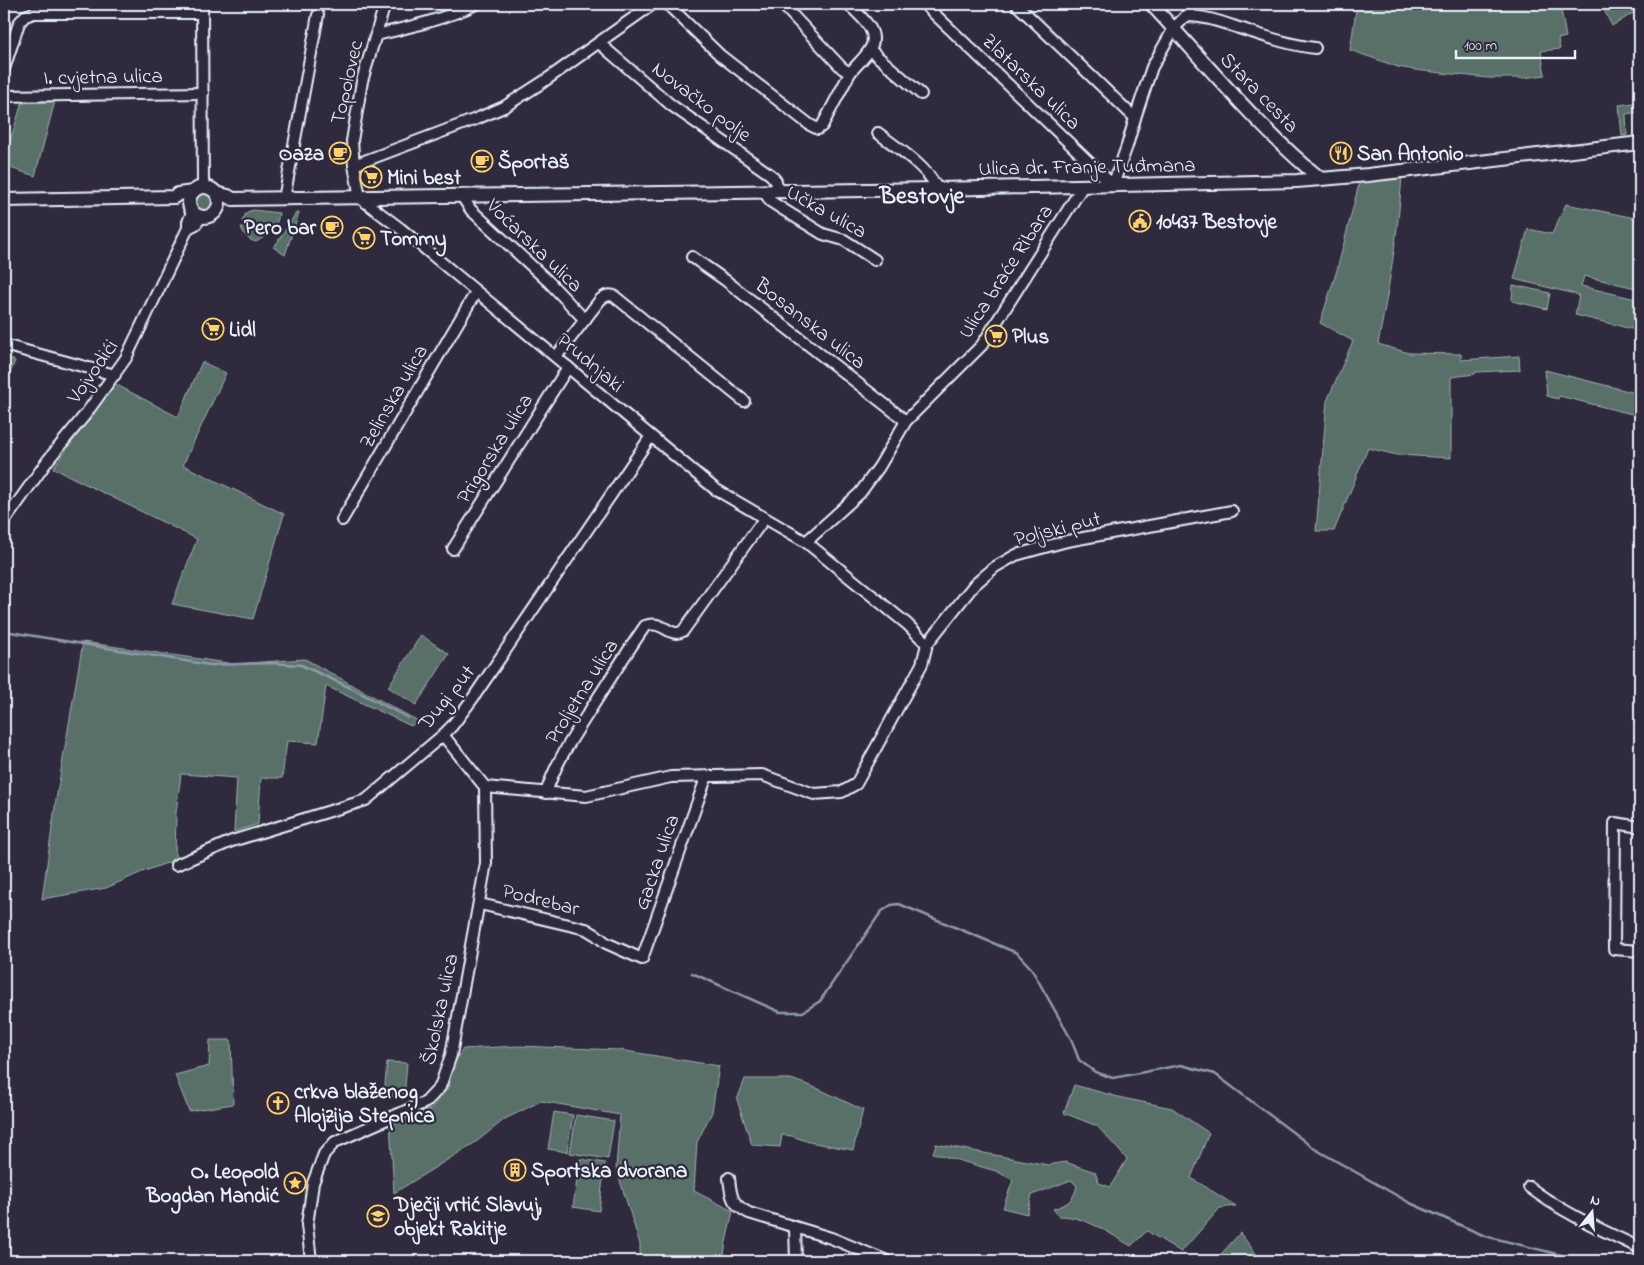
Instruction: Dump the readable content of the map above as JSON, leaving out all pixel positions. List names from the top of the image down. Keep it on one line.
{"streets":{"main road":["Stara cesta","Ulica dr. Franje Tuđmana"],"street":["I. cvjetna ulica","Zlatarska ulica","Topolovec","Novačko polje","Učka ulica","Voćarska ulica","Ulica braće Ribara","Bosanska ulica","Prudnjaki","Vojvodići","Zelinska ulica","Prigorska ulica","Poljski put","Proljetna ulica","Dugi put","Gacka ulica","Podrebar","Školska ulica"]},"crossings":[["Zlatarska ulica","Ulica dr. Franje Tuđmana"],["Topolovec","Ulica dr. Franje Tuđmana"],["Topolovec","Prudnjaki"],["Stara cesta","Ulica dr. Franje Tuđmana"],["Novačko polje","Ulica dr. Franje Tuđmana"],["Ulica dr. Franje Tuđmana","Učka ulica"],["Ulica dr. Franje Tuđmana","Voćarska ulica"],["Ulica dr. Franje Tuđmana","Ulica braće Ribara"],["Ulica dr. Franje Tuđmana","Prudnjaki"],["Ulica dr. Franje Tuđmana","Vojvodići"],["Ulica braće Ribara","Bosanska ulica"],["Ulica braće Ribara","Prudnjaki"],["Prudnjaki","Zelinska ulica"],["Prudnjaki","Prigorska ulica"],["Prudnjaki","Proljetna ulica"],["Prudnjaki","Dugi put"],["Gacka ulica","Podrebar"],["Podrebar","Školska ulica"]],"districts":["Bestovje"],"places":{"cafe":["Oaza","Športaš","Pero bar"],"restaurant":["San Antonio"],"supermarket":["Mini best","Tommy","Lidl","Plus"],"public building":["10437 Bestovje"],"church":["crkva blaženog Alojzija Stepnica"],"building":["Sportska dvorana"],"place":["O. Leopold Bogdan Mandić"],"school or university":["Dječji vrtić Slavuj, objekt Rakitje"]},"scale_bar":"100 m","north":"top"}
